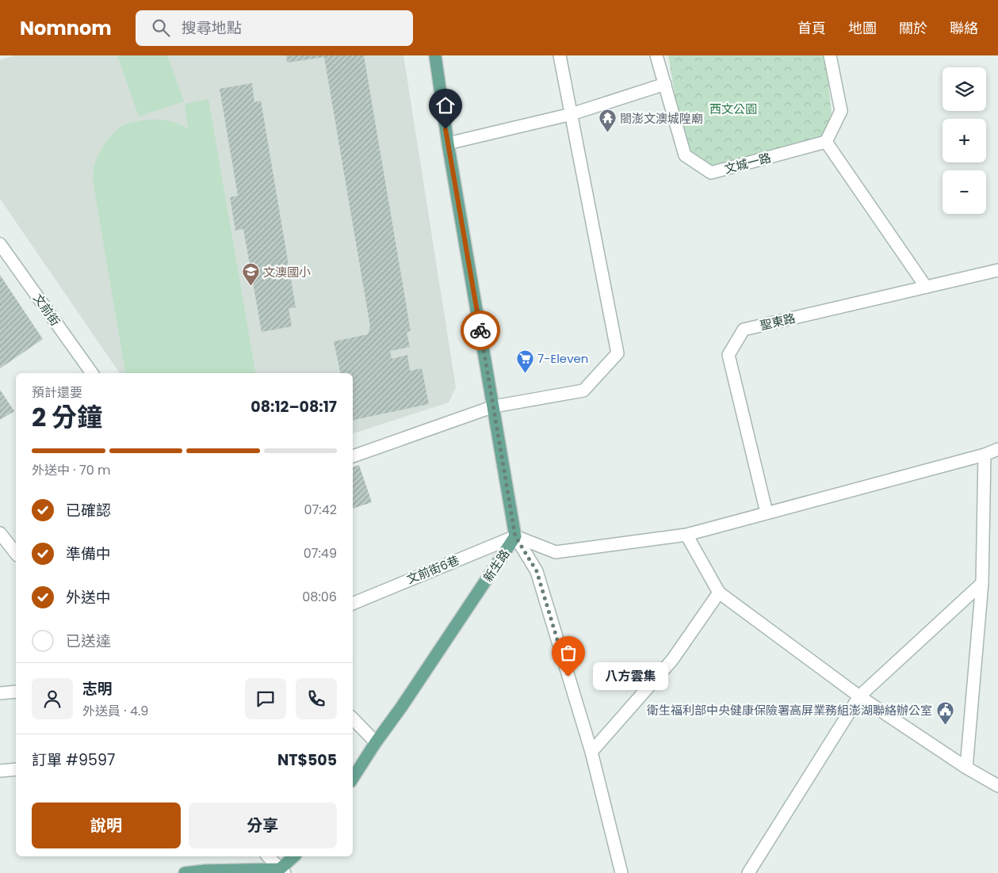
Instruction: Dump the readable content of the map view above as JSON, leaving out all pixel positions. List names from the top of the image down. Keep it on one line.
{"streets":{"main road":["新生路"],"street":["文城一路","文前街","聖東路","文前街6巷"]},"crossings":[["新生路","文前街6巷"]],"parks":["西文公園"],"places":{"temple":["閤澎文澳城隍廟"],"school or university":["文澳國小"],"supermarket":["7-Eleven"],"other":["八方雲集"],"public building":["衛生福利部中央健康保險署高屏業務組澎湖聯絡辦公室"]},"page":{"header":"Nomnom","search":"搜尋地點","nav":["首頁","地圖","關於","聯絡"],"map_buttons":["+","−"],"heading":["2 分鐘","預計還要","08:12–08:17"],"panel":["志明","外送員 · 4.9","訂單 #9597","NT$505"],"bar":"外送中 · 70 m","list":[["已確認","07:42"],["準備中","07:49"],["外送中","08:06"],"已送達"],"bubble":"八方雲集","buttons":["說明","分享"]}}
